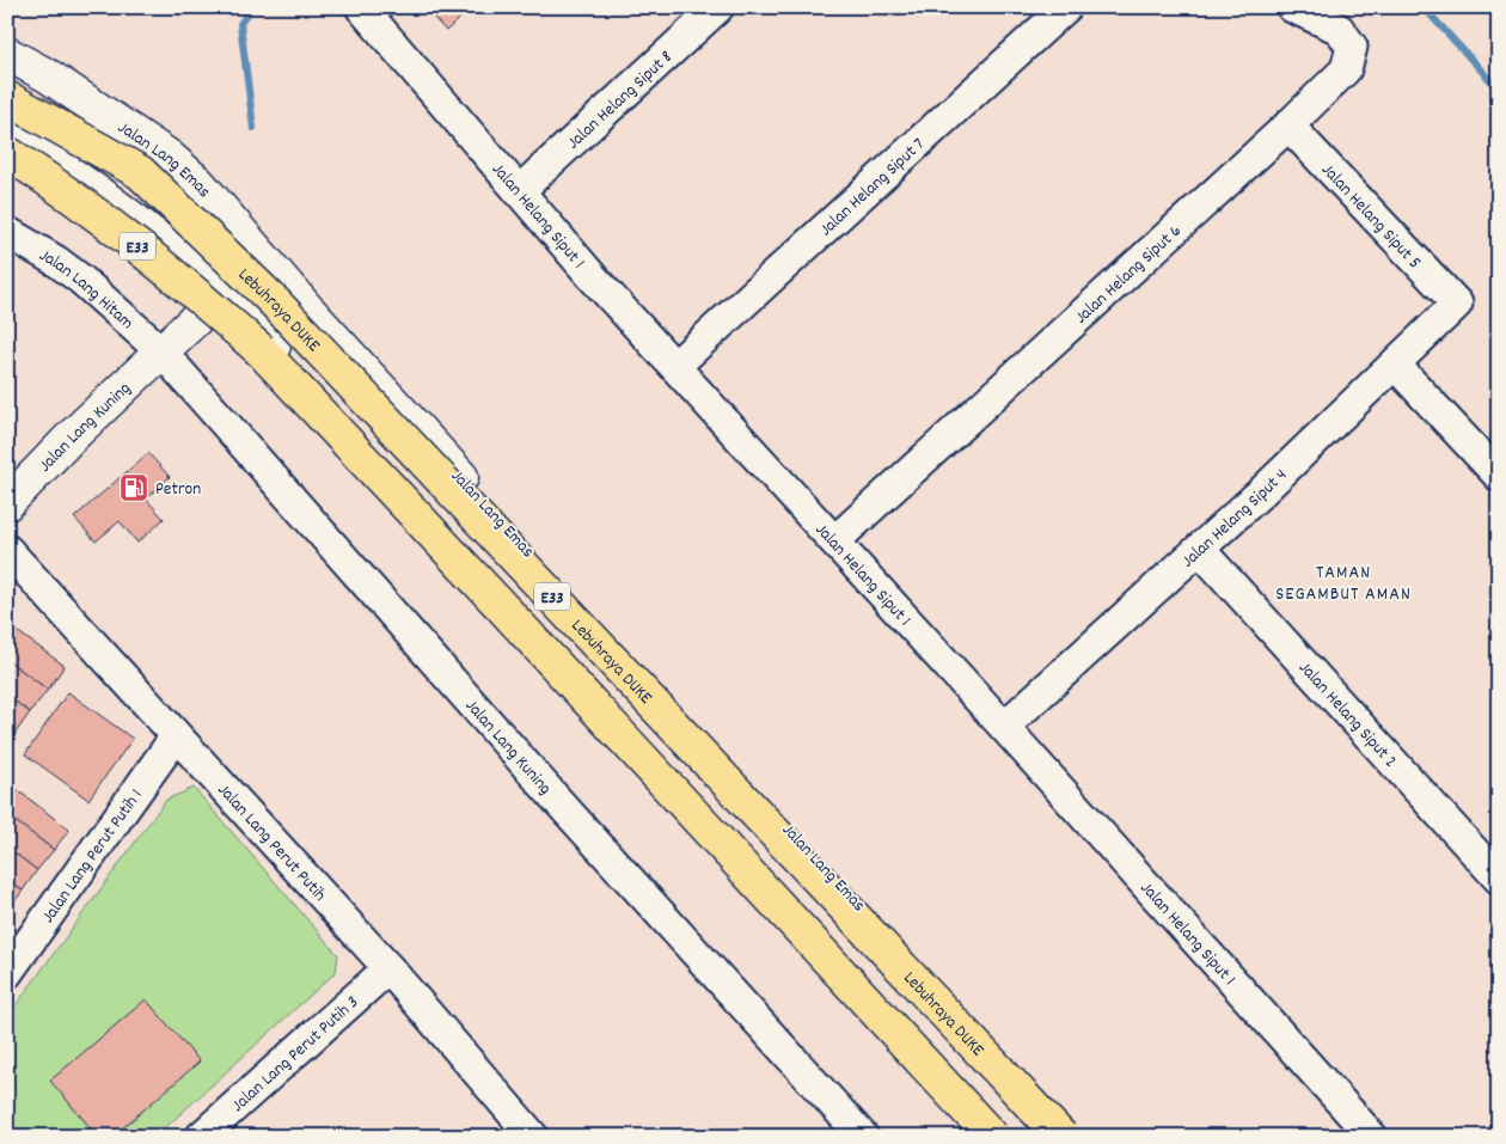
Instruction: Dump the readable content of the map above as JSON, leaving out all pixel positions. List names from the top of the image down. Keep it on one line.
{"streets":{"highway":["E33","Lebuhraya DUKE"],"main road":["Jalan Lang Emas","Jalan Lang Kuning"],"street":["Jalan Helang Siput 8","Jalan Helang Siput 7","Jalan Helang Siput 1","Jalan Helang Siput 5","Jalan Helang Siput 6","Jalan Lang Hitam","Jalan Helang Siput 4","Jalan Helang Siput 2","Jalan Lang Perut Putih","Jalan Lang Perut Putih 1","Jalan Lang Perut Putih 3"]},"crossings":[["Jalan Helang Siput 8","Jalan Helang Siput 1"],["Jalan Lang Emas","Jalan Lang Kuning"],["Jalan Helang Siput 7","Jalan Helang Siput 1"],["Jalan Helang Siput 1","Jalan Helang Siput 6"],["Jalan Helang Siput 1","Jalan Helang Siput 4"],["Jalan Helang Siput 5","Jalan Helang Siput 6"],["Jalan Helang Siput 5","Jalan Helang Siput 4"],["Jalan Lang Hitam","Jalan Lang Kuning"],["Jalan Helang Siput 4","Jalan Helang Siput 2"],["Jalan Lang Perut Putih","Jalan Lang Perut Putih 1"],["Jalan Lang Perut Putih","Jalan Lang Perut Putih 3"]],"districts":["TAMAN SEGAMBUT AMAN"],"places":{"fuel station":["Petron"]}}
